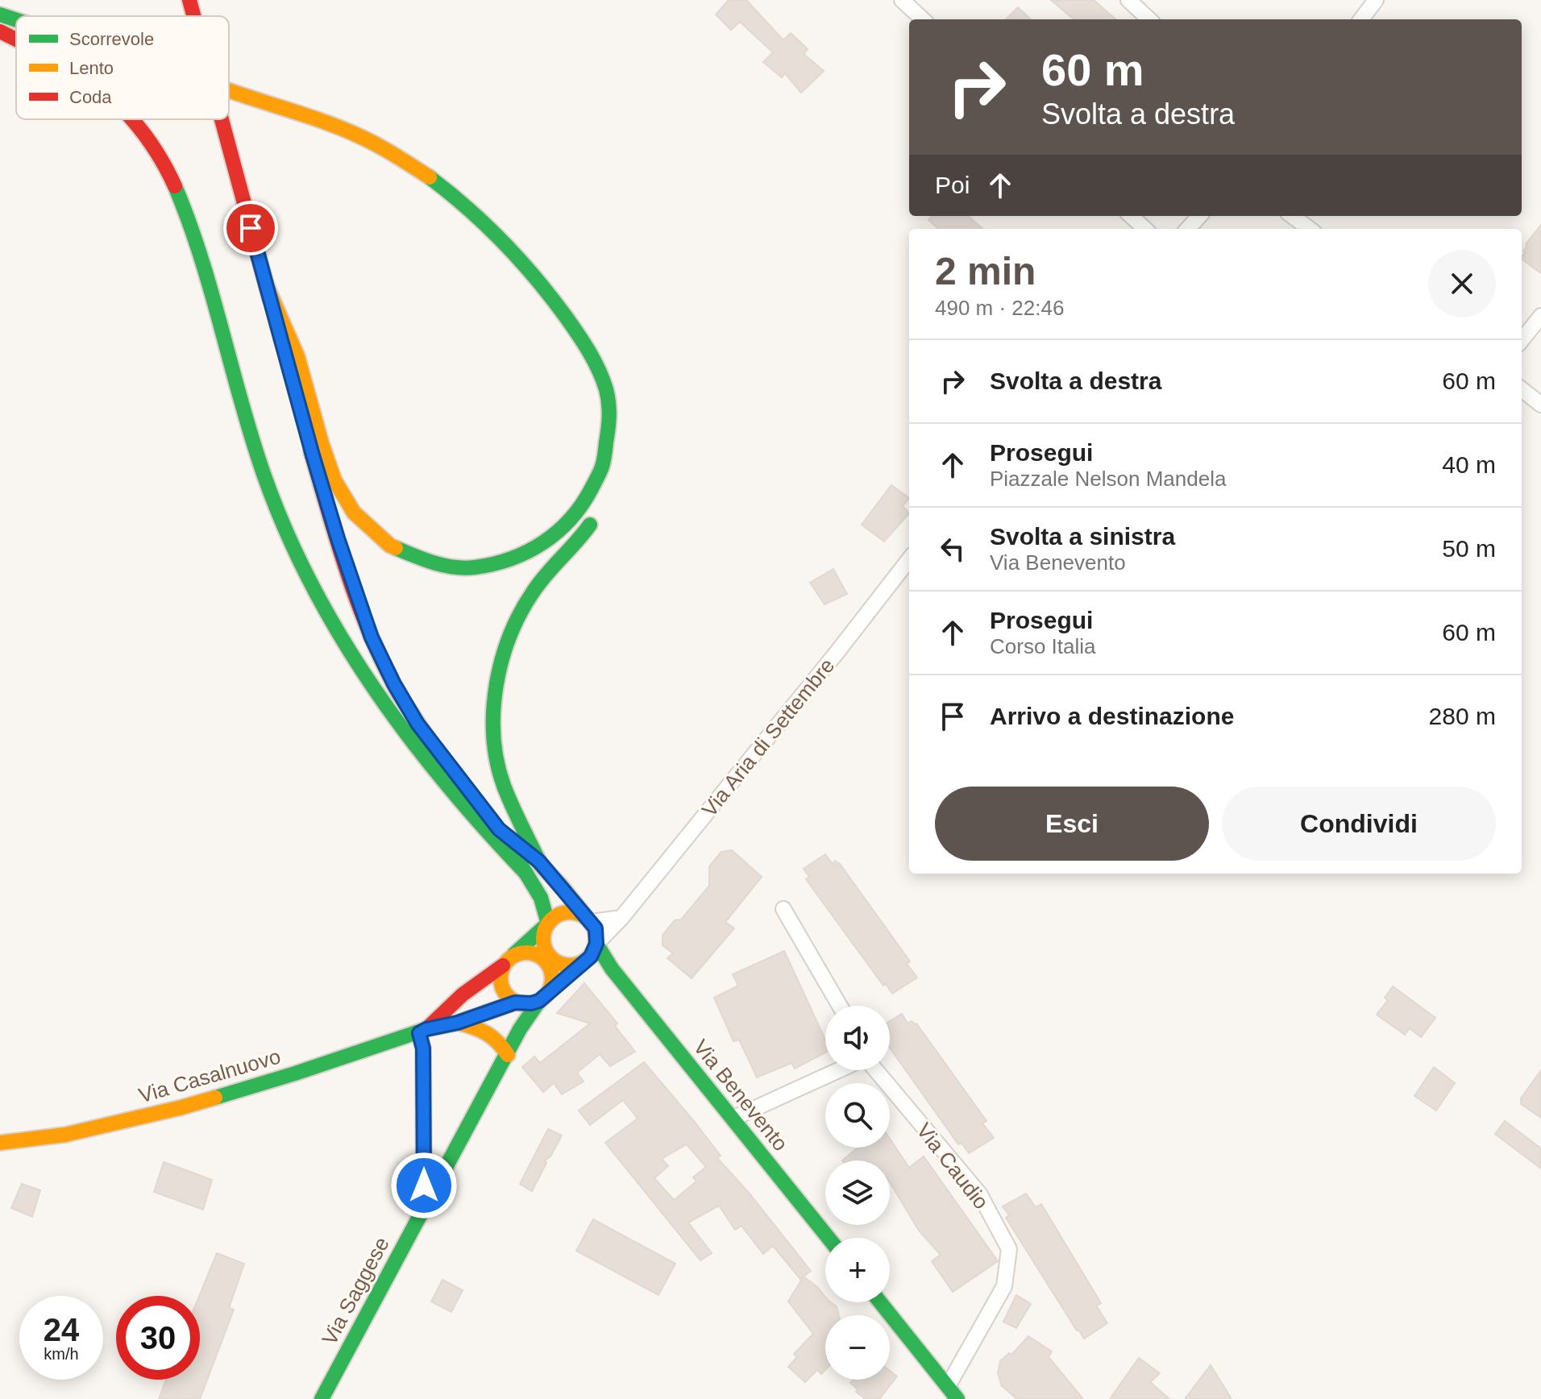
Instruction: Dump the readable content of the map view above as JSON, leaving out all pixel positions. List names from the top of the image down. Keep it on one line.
{"streets":{"main road":["Via Casalnuovo","Via Benevento","Via Saggese"],"street":["Via Aria di Settembre","Via Caudio"]},"crossings":[["Via Aria di Settembre","Via Benevento"],["Via Aria di Settembre","Via Saggese"],["Via Casalnuovo","Via Saggese"],["Via Benevento","Via Caudio"],["Via Benevento","Via Saggese"]],"legend":["Scorrevole","Lento","Coda"],"page":{"turn":["60 m","Svolta a destra"],"then":"Poi","heading":["2 min","490 m · 22:46"],"list":[{"name":"Svolta a destra","value":"60 m"},{"name":"Prosegui","note":"Piazzale Nelson Mandela","value":"40 m"},{"name":"Svolta a sinistra","note":"Via Benevento","value":"50 m"},{"name":"Prosegui","note":"Corso Italia","value":"60 m"},{"name":"Arrivo a destinazione","value":"280 m"}],"buttons":["Esci","Condividi"],"map_buttons":["+","−"],"speed":"24 km/h","limit":"30"}}
